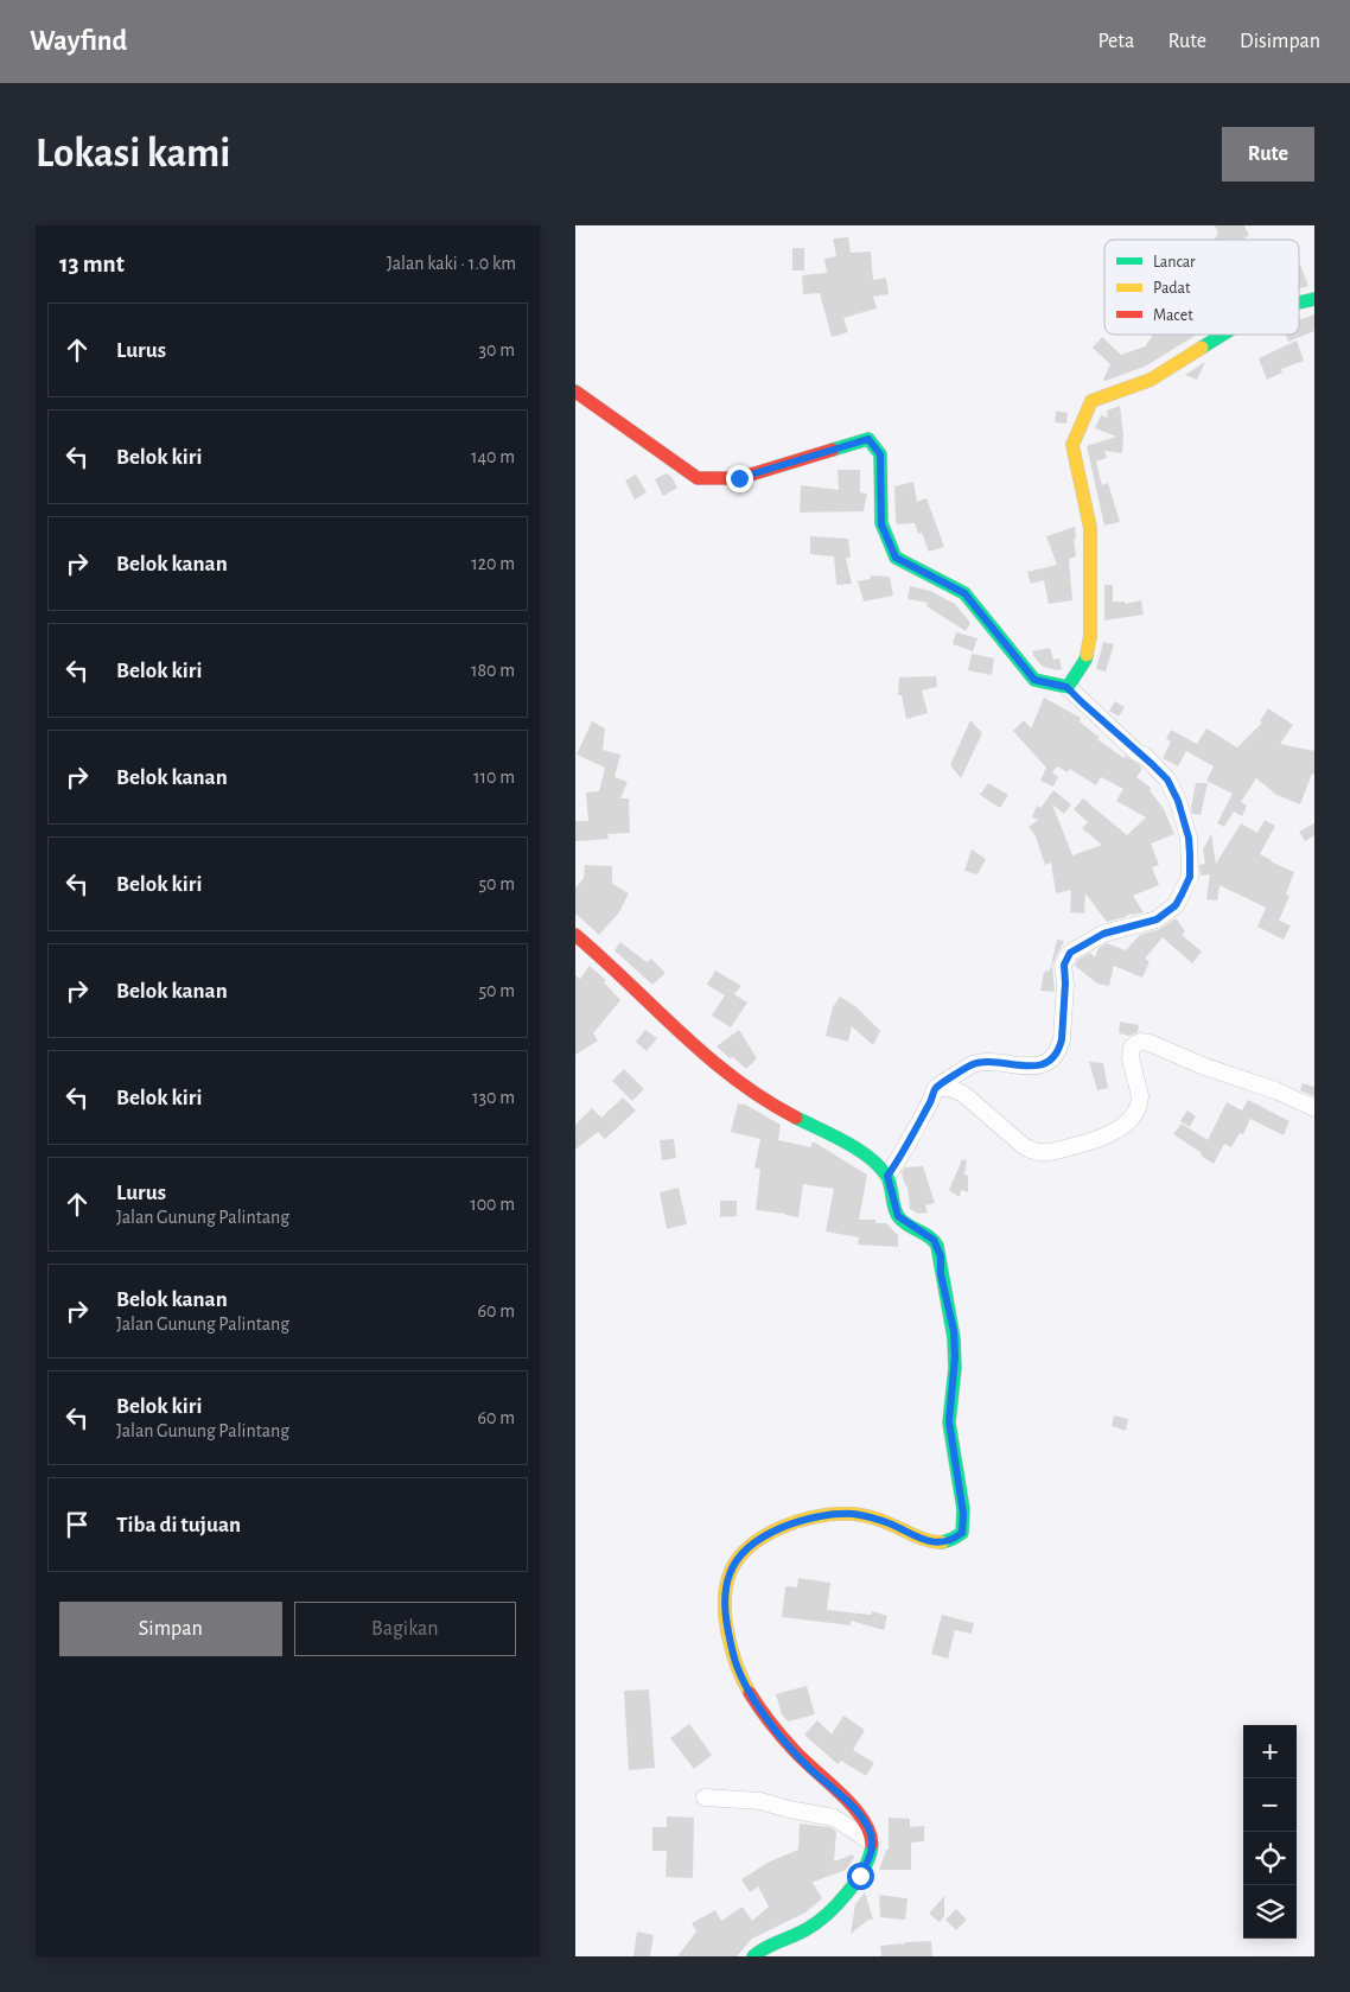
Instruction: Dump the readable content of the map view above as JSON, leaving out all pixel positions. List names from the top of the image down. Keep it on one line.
{"legend":["Lancar","Padat","Macet"],"page":{"header":"Wayfind","nav":["Peta","Rute","Disimpan"],"buttons":["Rute",["Simpan","Bagikan"]],"title":"Lokasi kami","heading":["13 mnt","Jalan kaki · 1.0 km"],"list":[["Lurus","30 m"],["Belok kiri","140 m"],["Belok kanan","120 m"],["Belok kiri","180 m"],["Belok kanan","110 m"],["Belok kiri","50 m"],["Belok kanan","50 m"],["Belok kiri","130 m"],["Lurus","Jalan Gunung Palintang","100 m"],["Belok kanan","Jalan Gunung Palintang","60 m"],["Belok kiri","Jalan Gunung Palintang","60 m"],"Tiba di tujuan"],"map_buttons":["+","−"]}}
